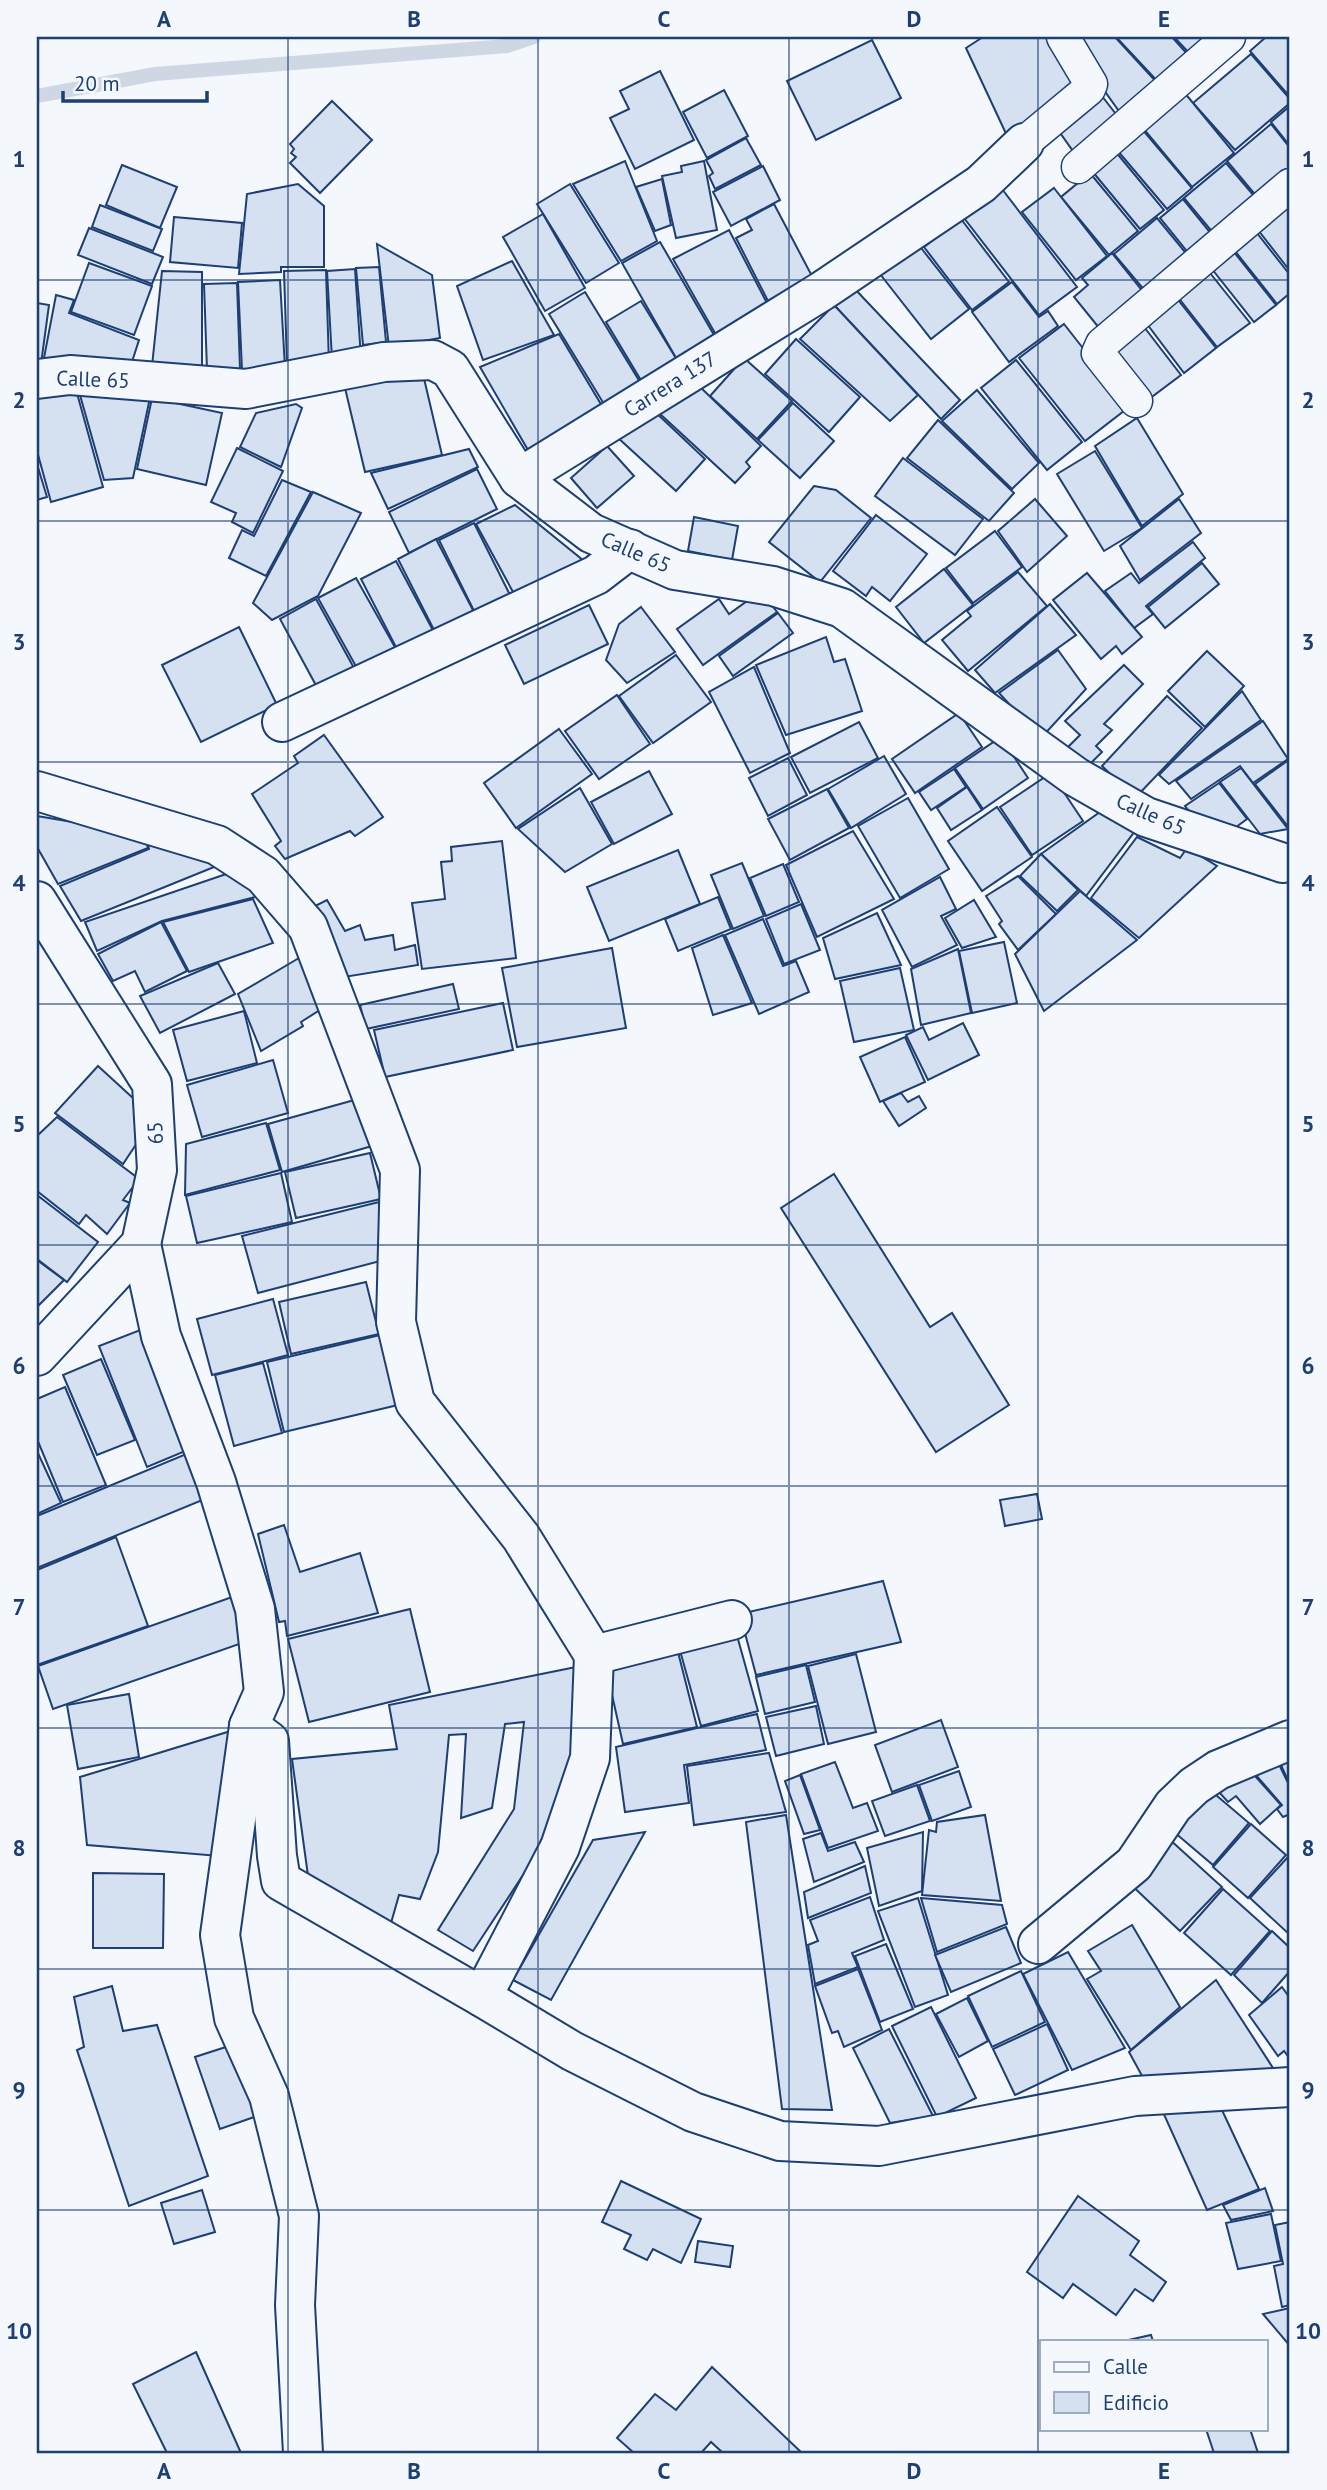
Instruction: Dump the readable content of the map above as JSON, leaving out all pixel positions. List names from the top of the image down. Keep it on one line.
{"streets":{"street":["Calle 65","Carrera 137","65"]},"crossings":[["Calle 65","Carrera 137"]],"legend":["Calle","Edificio"],"scale_bar":"20 m","grid":{"columns":["A","B","C","D","E"],"rows":["1","2","3","4","5","6","7","8","9","10"]}}
